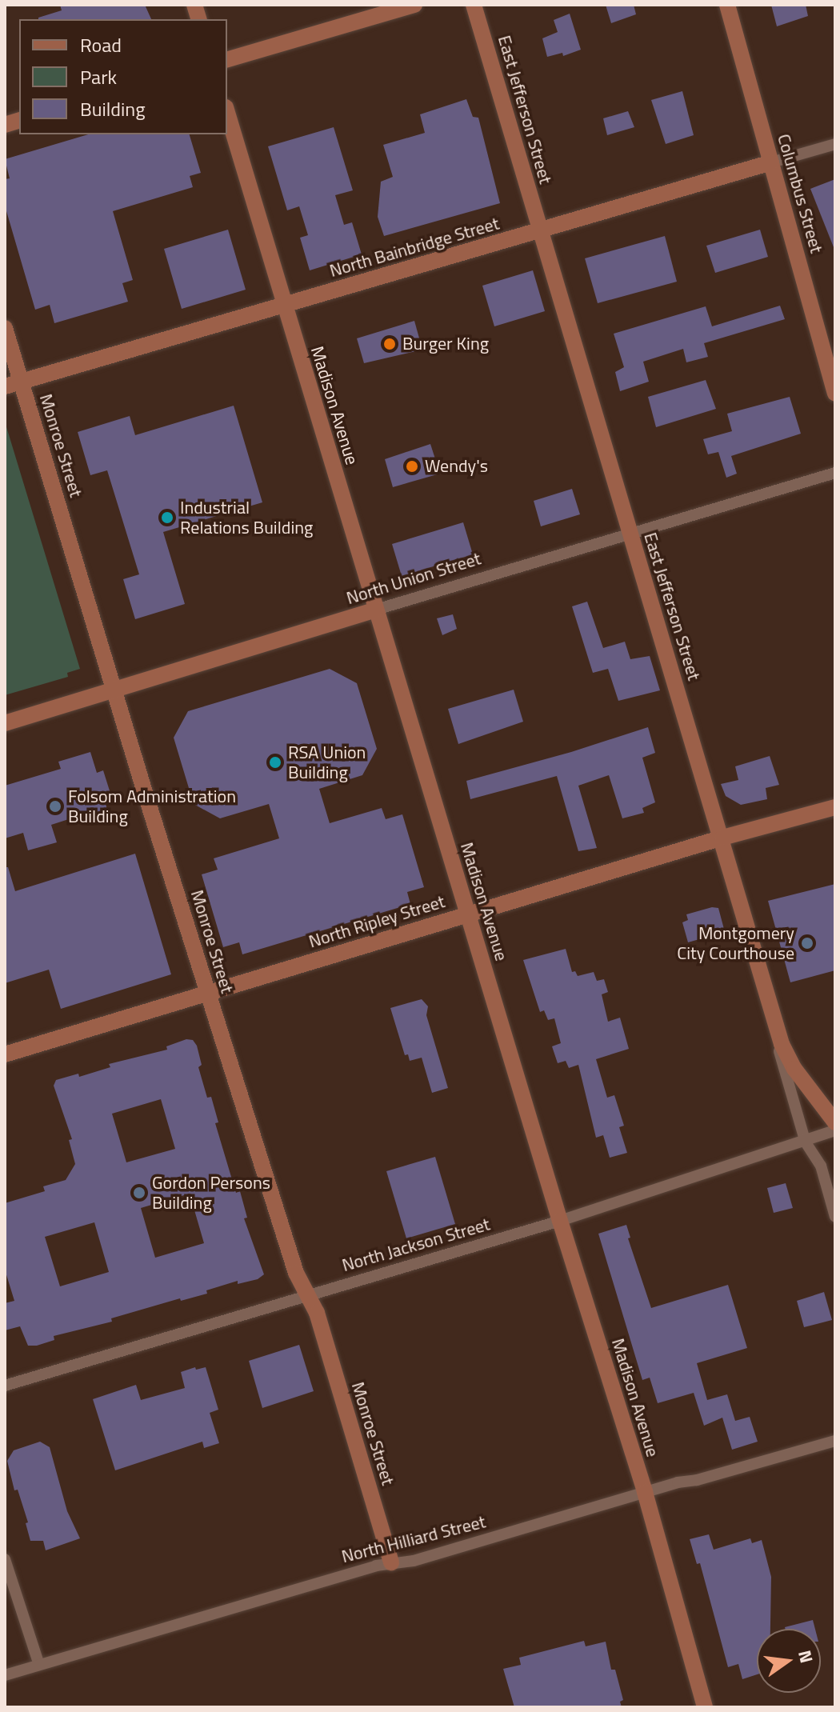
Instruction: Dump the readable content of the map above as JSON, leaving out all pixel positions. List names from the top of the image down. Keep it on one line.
{"streets":{"main road":["East Jefferson Street","Columbus Street","North Bainbridge Street","Madison Avenue","Monroe Street","North Union Street","North Ripley Street"],"street":["North Jackson Street","North Hilliard Street"]},"crossings":[["East Jefferson Street","North Bainbridge Street"],["East Jefferson Street","North Union Street"],["East Jefferson Street","North Ripley Street"],["East Jefferson Street","North Jackson Street"],["Columbus Street","North Bainbridge Street"],["North Bainbridge Street","Madison Avenue"],["North Bainbridge Street","Monroe Street"],["Madison Avenue","North Union Street"],["Madison Avenue","North Ripley Street"],["Madison Avenue","North Jackson Street"],["Madison Avenue","North Hilliard Street"],["Monroe Street","North Union Street"],["Monroe Street","North Ripley Street"],["Monroe Street","North Jackson Street"],["Monroe Street","North Hilliard Street"]],"places":["Burger King","Wendy's","Industrial Relations Building","RSA Union Building","Folsom Administration Building","Montgomery City Courthouse","Gordon Persons Building"],"legend":["Road","Park","Building"],"north":"right"}
